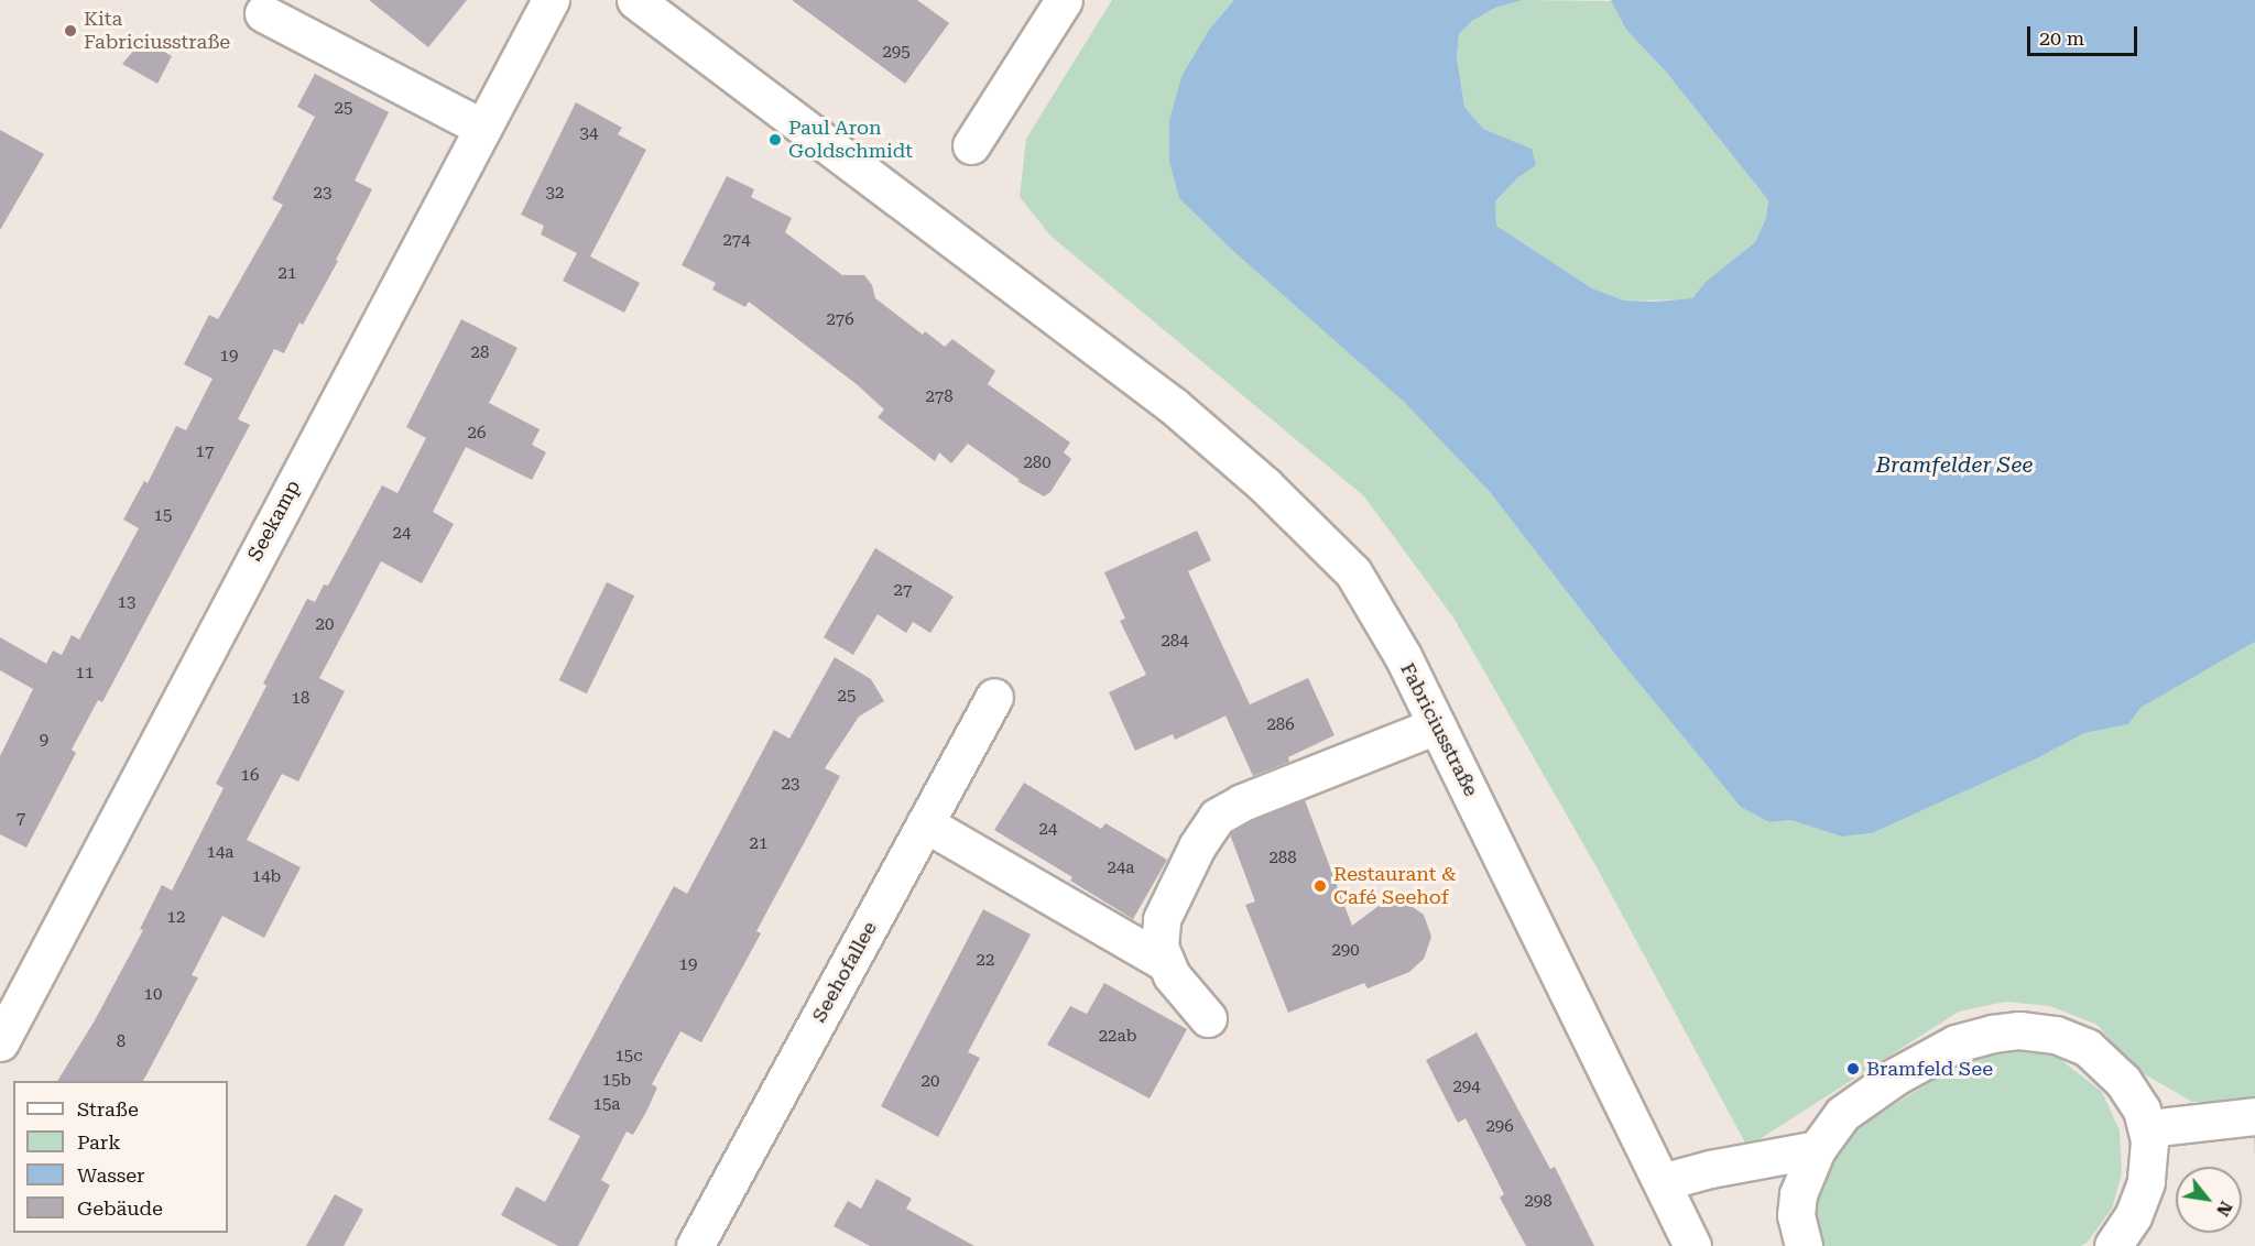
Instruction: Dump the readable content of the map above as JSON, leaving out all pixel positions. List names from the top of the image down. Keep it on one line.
{"streets":{"street":["Seekamp","Fabriciusstraße","Seehofallee"]},"water":["Bramfelder See"],"places":["Kita Fabriciusstraße","Paul Aron Goldschmidt","Restaurant & Café Seehof","Bramfeld See"],"house_numbers":["295","25","34","23","32","274","21","276","28","19","278","26","17","280","15","24","27","13","20","284","11","25","18","286","9","16","23","7","24","21","14a","288","24a","14b","12","290","22","19","10","22ab","8","15c","15b","20","294","15a","296","298"],"legend":["Straße","Park","Wasser","Gebäude"],"scale_bar":"20 m","north":"bottom right"}
